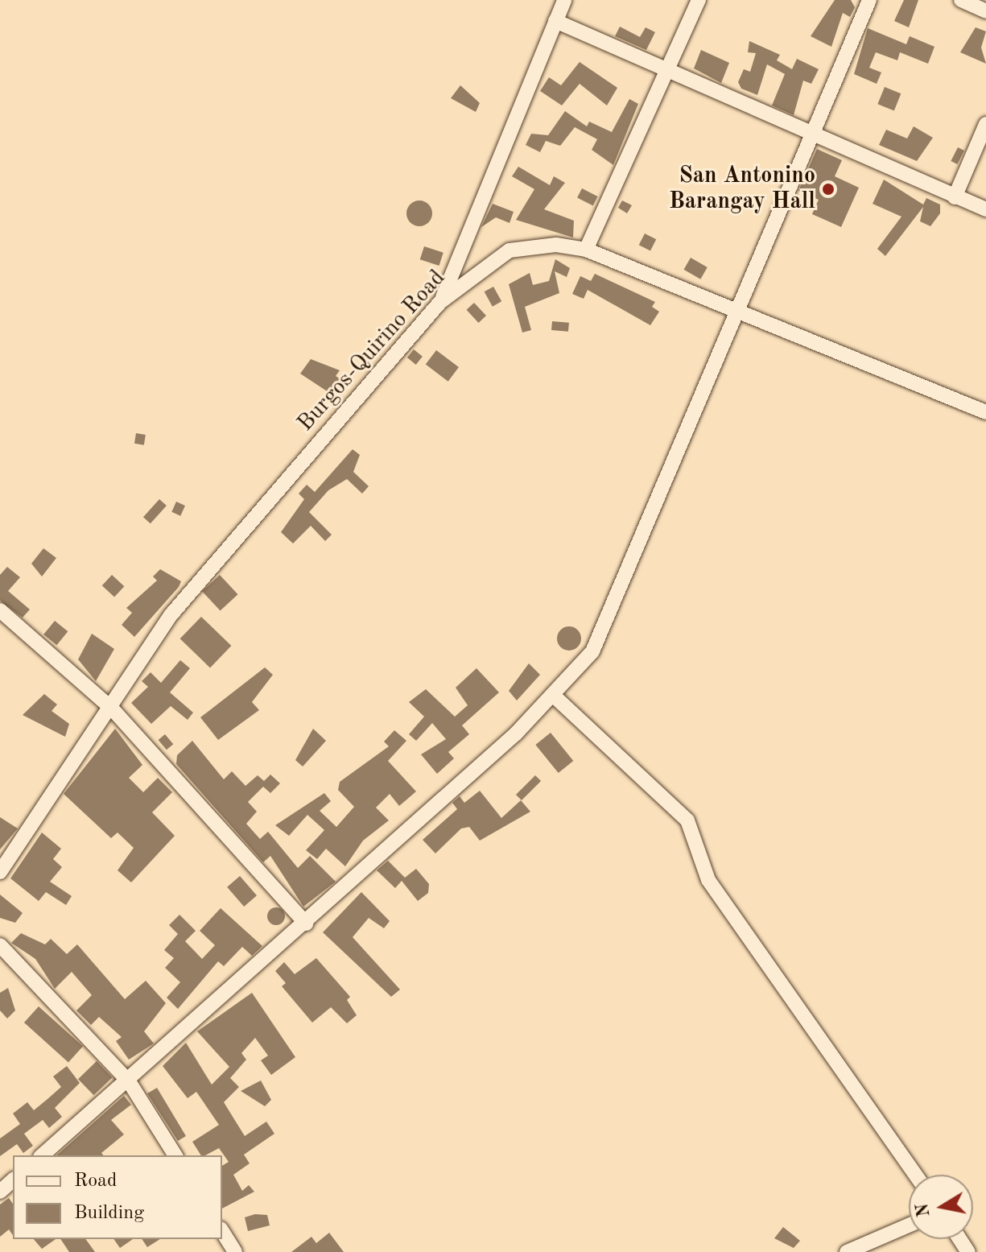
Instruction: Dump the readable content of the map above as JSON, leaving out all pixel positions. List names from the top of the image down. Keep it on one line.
{"streets":{"street":["Burgos-Quirino Road"]},"places":["San Antonino Barangay Hall"],"legend":["Road","Building"],"north":"left"}
